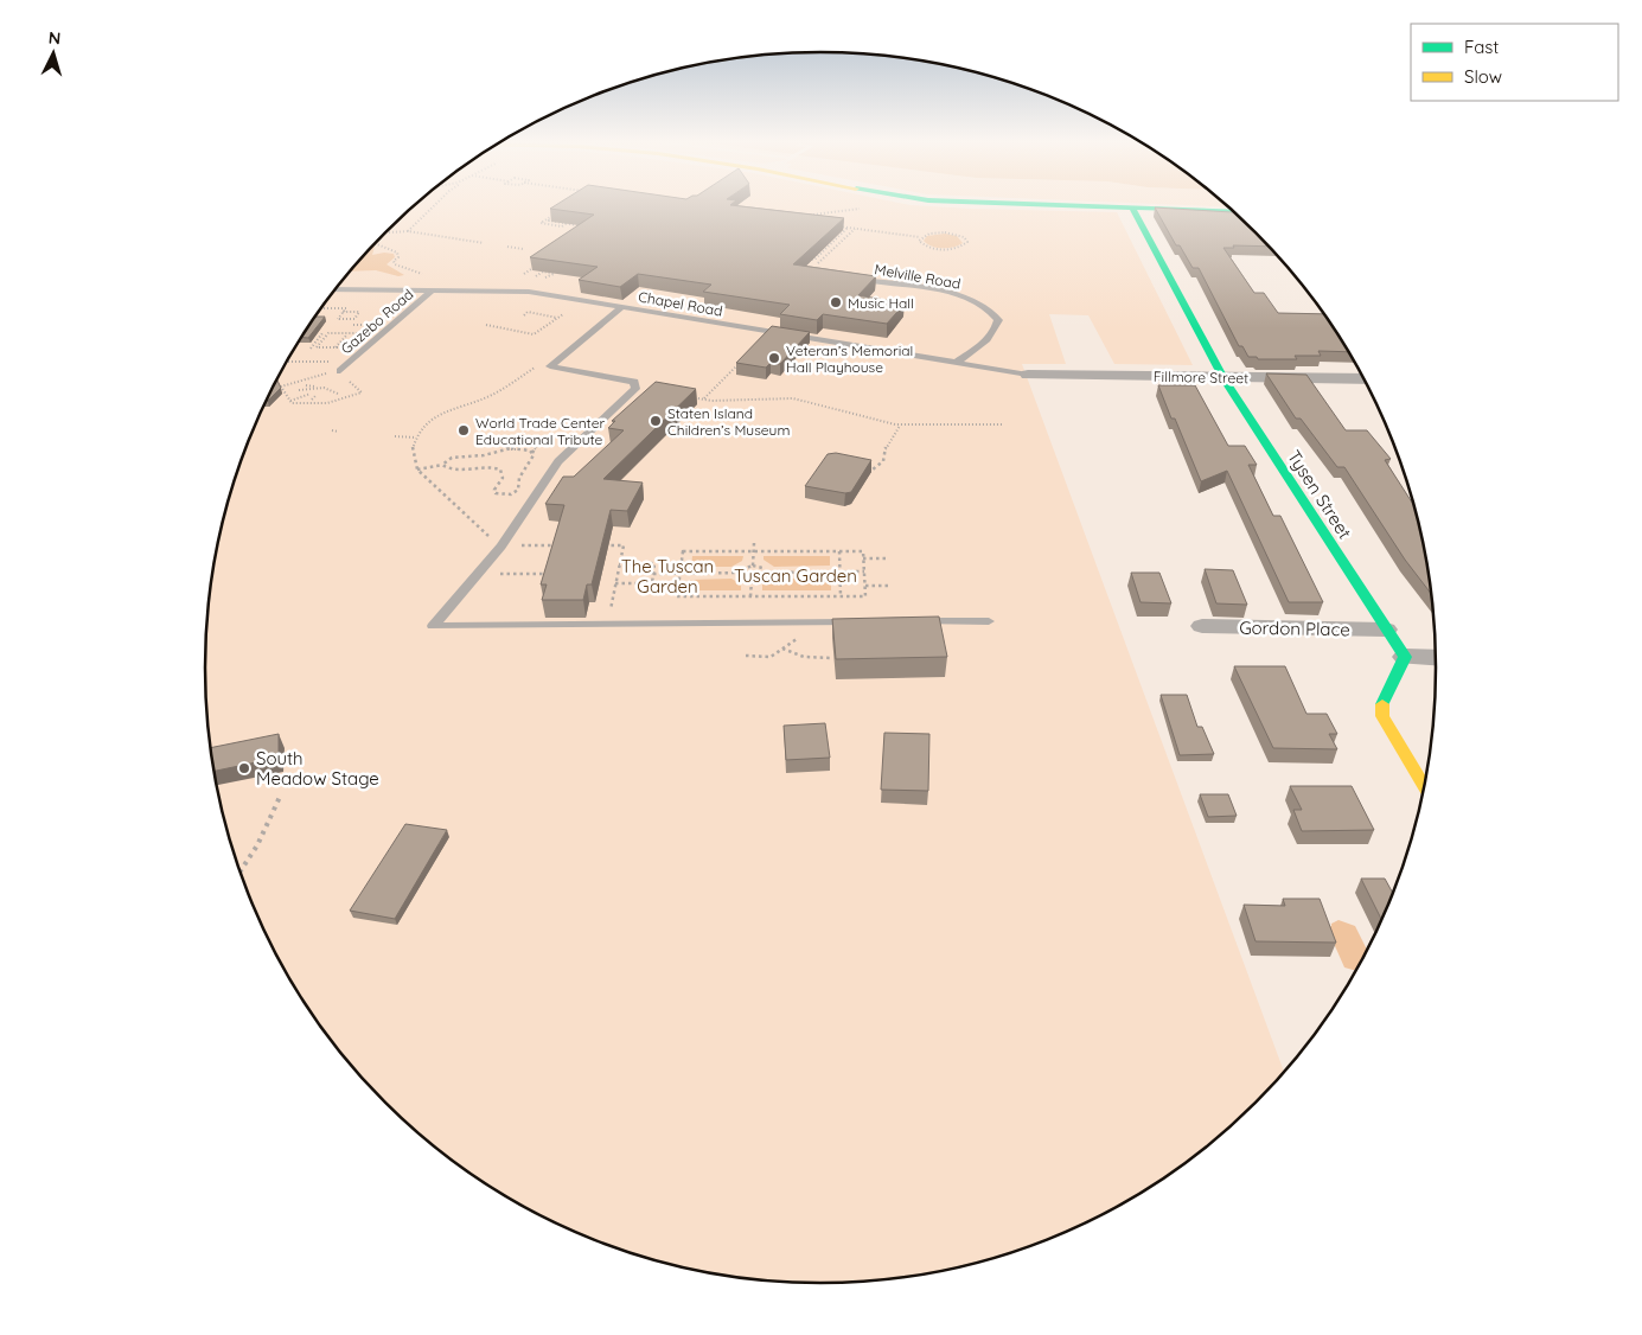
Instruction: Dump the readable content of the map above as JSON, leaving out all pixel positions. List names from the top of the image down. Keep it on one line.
{"streets":{"main road":["Tysen Street"],"street":["Fillmore Street","Gordon Place"],"lane":["Melville Road","Chapel Road","Gazebo Road"]},"crossings":[["Melville Road","Chapel Road"],["Chapel Road","Gazebo Road"],["Chapel Road","Fillmore Street"],["Fillmore Street","Tysen Street"],["Tysen Street","Gordon Place"]],"parks":["The Tuscan Garden","Tuscan Garden"],"places":["Music Hall","Veteran’s Memorial Hall Playhouse","Staten Island Children’s Museum","World Trade Center Educational Tribute","South Meadow Stage"],"legend":["Fast","Slow"],"north":"top"}
